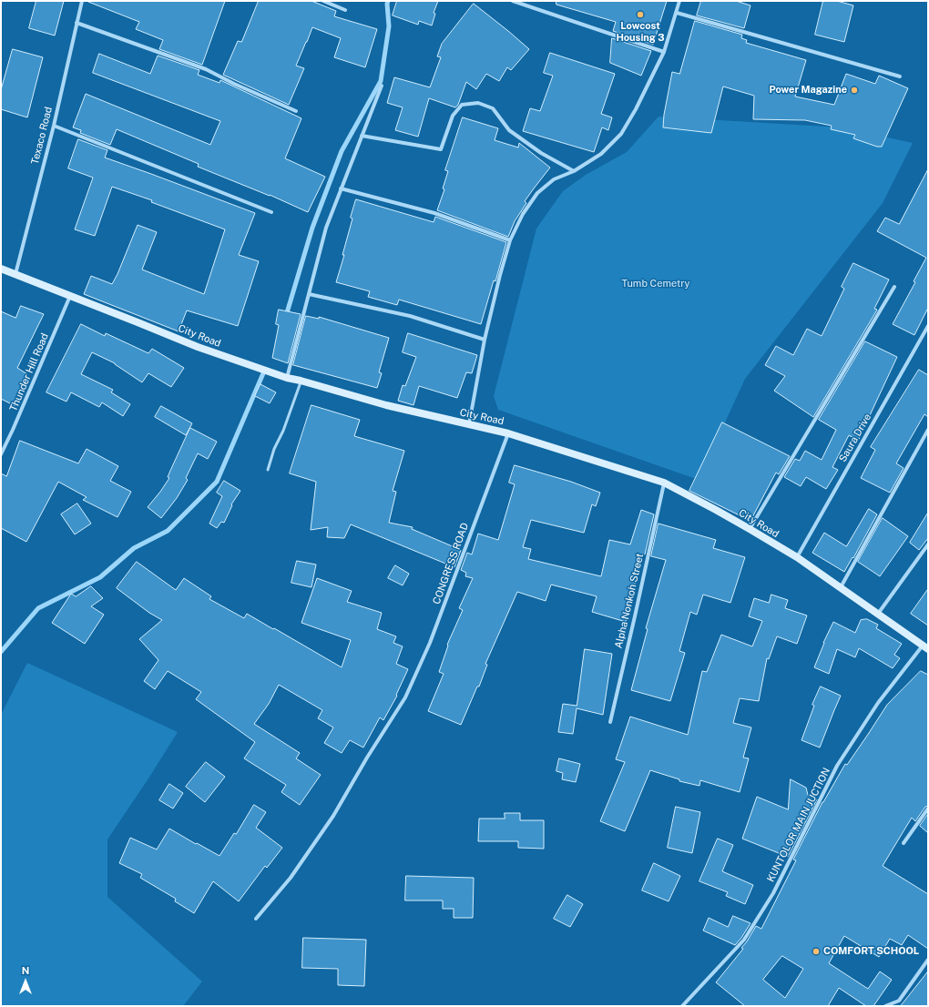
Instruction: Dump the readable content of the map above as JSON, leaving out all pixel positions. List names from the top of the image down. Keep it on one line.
{"streets":{"main road":["City Road"],"street":["Texaco Road","Thunder Hill Road","Saura Drive","CONGRESS ROAD","Alpha Nonkoh Street","KUNTOLOR MAIN JUCTION"]},"crossings":[["Texaco Road","City Road"],["City Road","Thunder Hill Road"],["City Road","Saura Drive"],["City Road","CONGRESS ROAD"],["City Road","Alpha Nonkoh Street"],["City Road","KUNTOLOR MAIN JUCTION"]],"parks":["Tumb Cemetry"],"places":["Lowcost Housing 3","Power Magazine","COMFORT SCHOOL"],"north":"top"}
